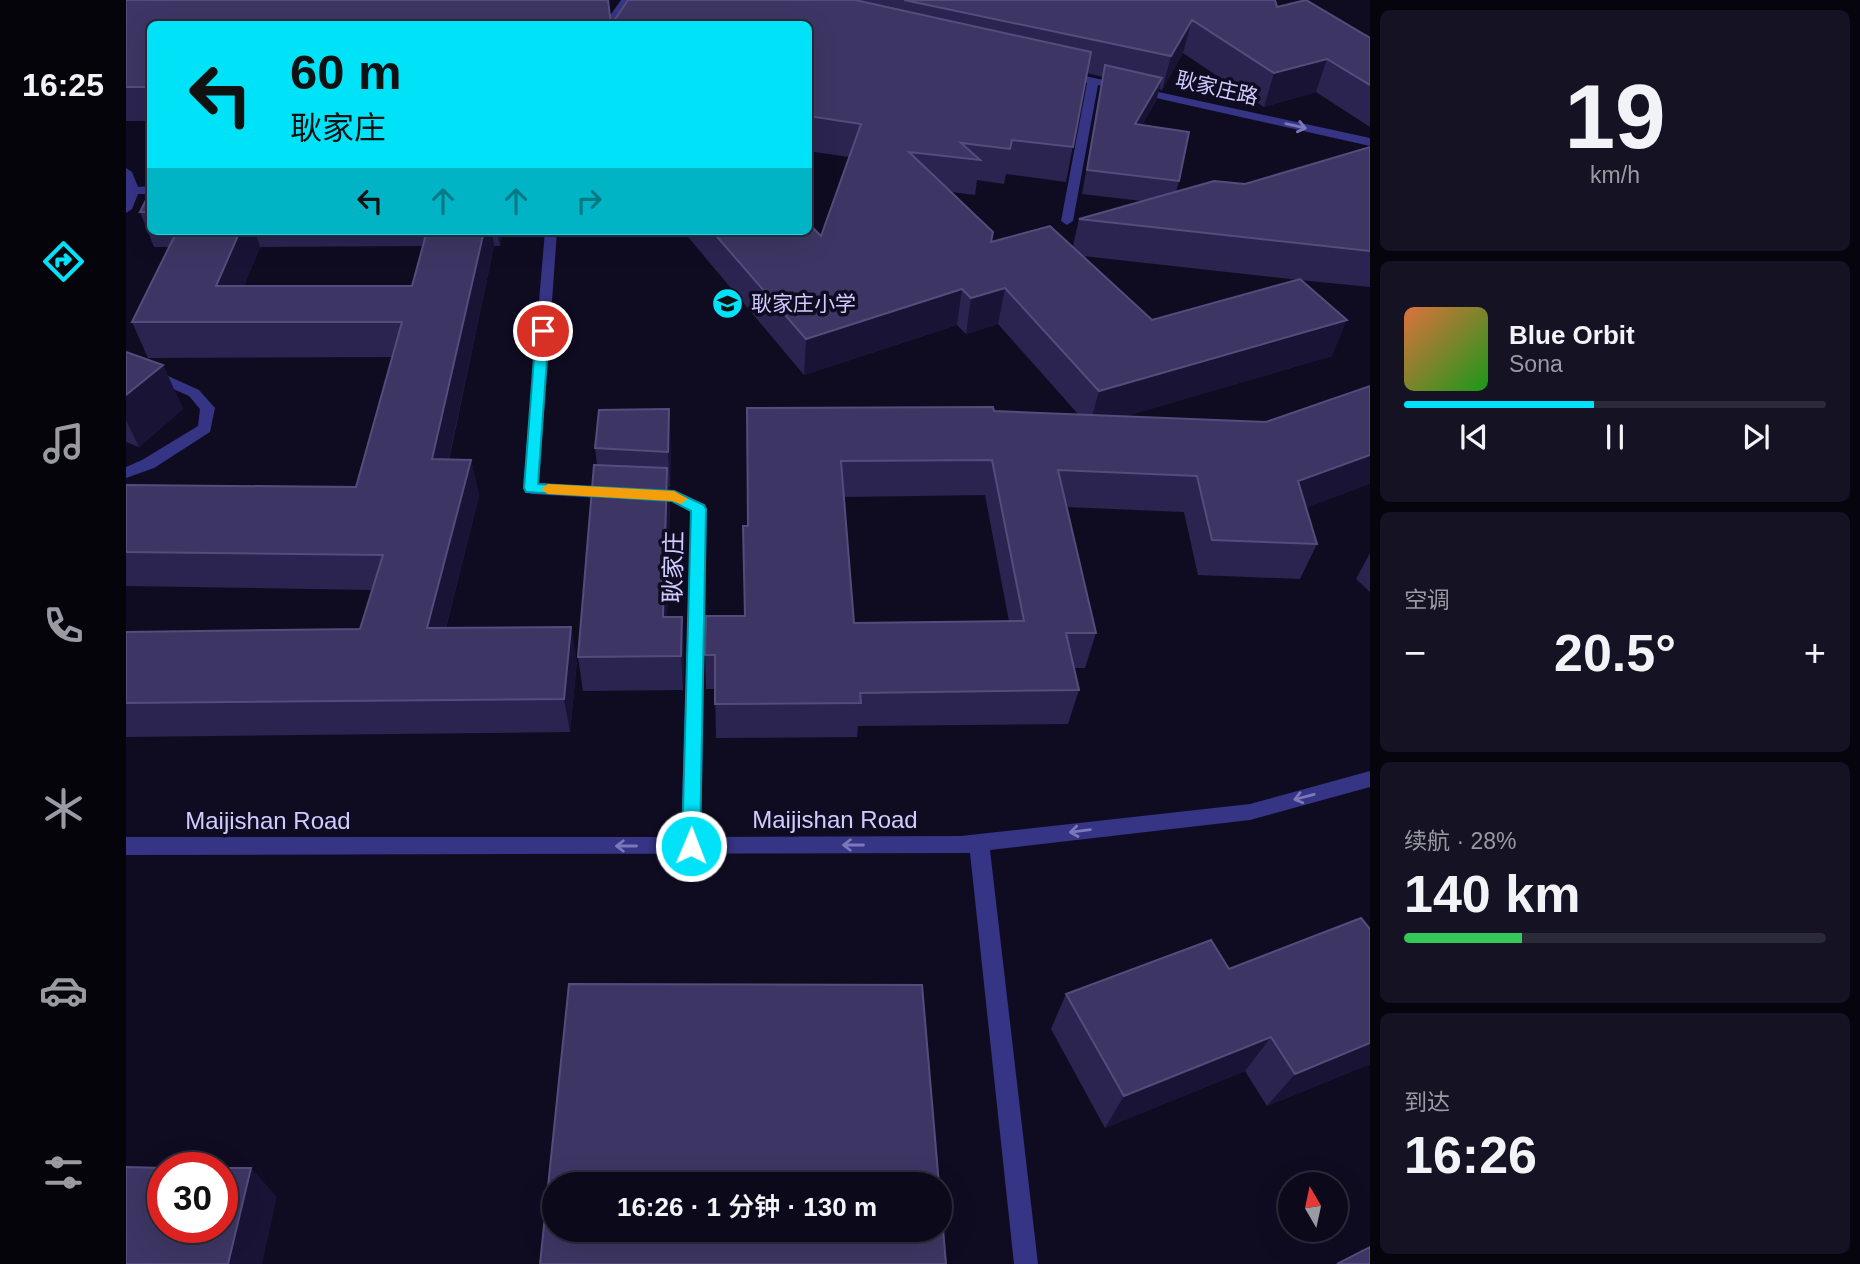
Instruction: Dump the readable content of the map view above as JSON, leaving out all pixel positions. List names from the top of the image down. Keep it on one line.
{"streets":{"street":["耿家庄路","耿家庄","Maijishan Road"]},"crossings":[["耿家庄","Maijishan Road"]],"one_way":["耿家庄路","Maijishan Road"],"places":{"school or university":["耿家庄小学"]},"north":"top","page":{"tabs":"16:25","tile":[["19","km/h"],"空调",["续航 · 28%","140 km"],["到达","16:26"]],"turn":["60 m","耿家庄"],"song":["Blue Orbit","Sona"],"heat":["−","20.5°","+"],"limit":"30","trip":"16:26 · 1 分钟 · 130 m"}}
